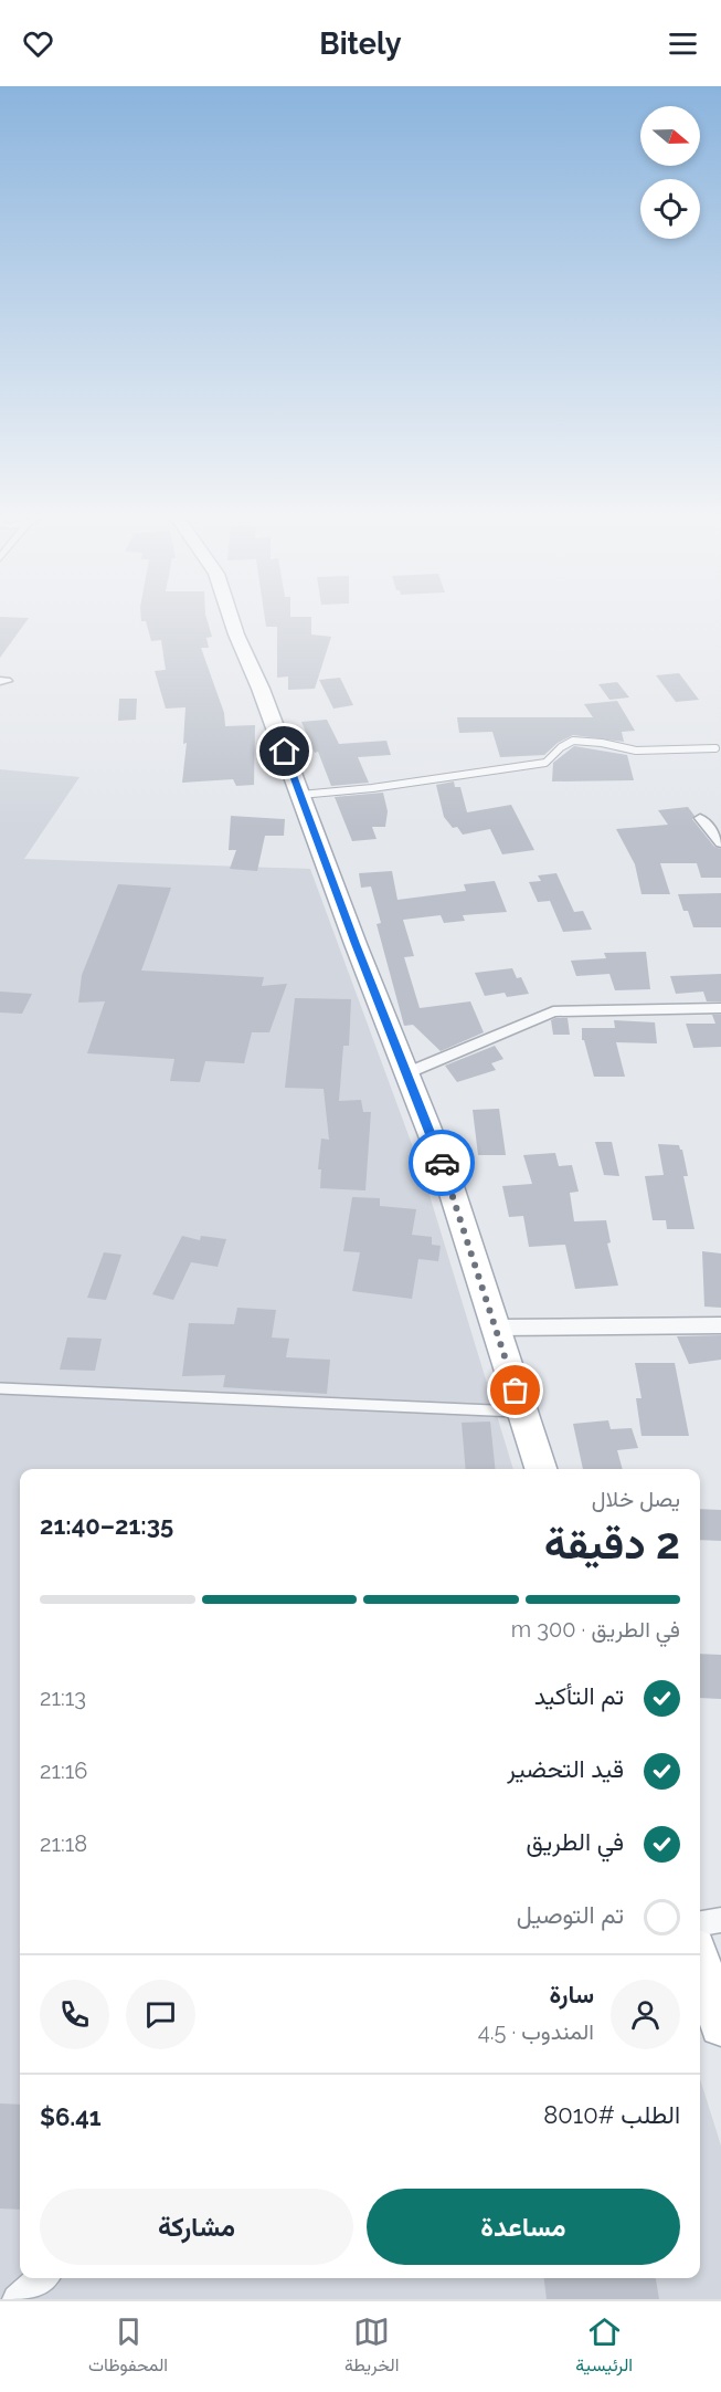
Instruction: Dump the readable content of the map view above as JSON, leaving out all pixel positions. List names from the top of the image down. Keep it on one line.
{"north":"right","page":{"header":"Bitely","heading":["2 دقيقة","يصل خلال","21:35–21:40"],"panel":["سارة","المندوب · 4.5","الطلب #8010","$6.41"],"bar":"في الطريق · 300 m","list":[["تم التأكيد","21:13"],["قيد التحضير","21:16"],["في الطريق","21:18"],"تم التوصيل"],"buttons":["مساعدة","مشاركة"],"tabs":["الرئيسية","الخريطة","المحفوظات"]}}
